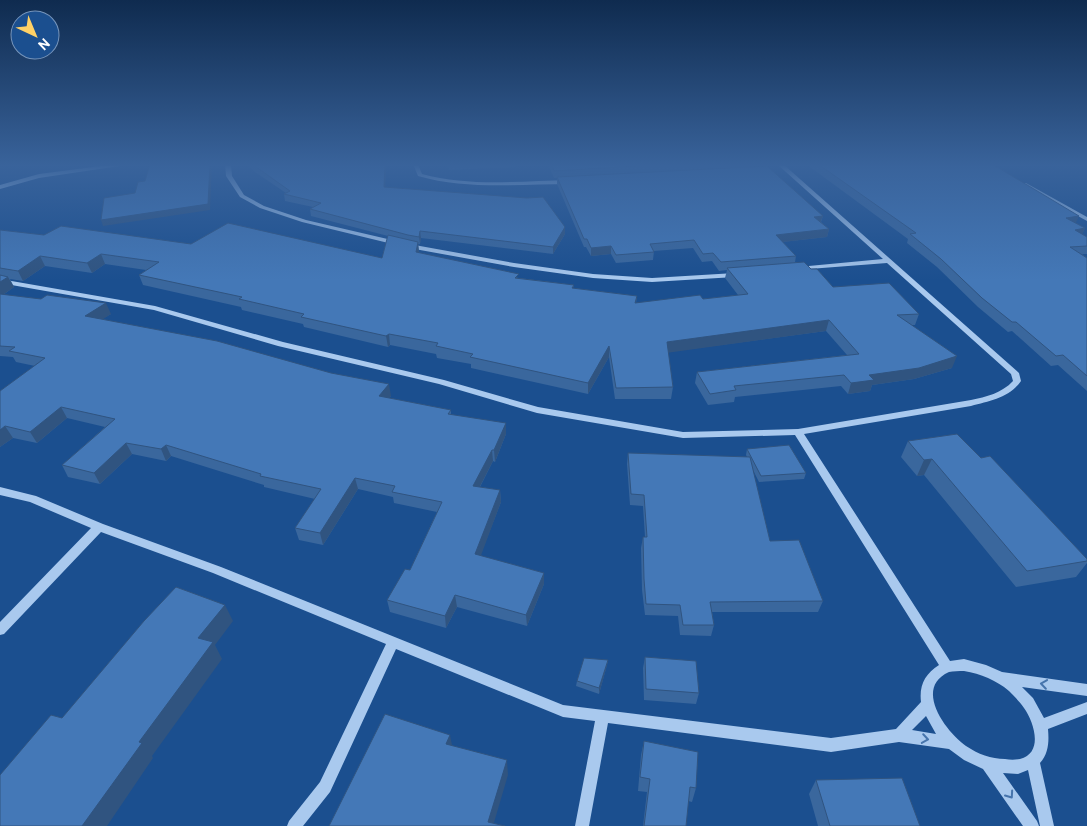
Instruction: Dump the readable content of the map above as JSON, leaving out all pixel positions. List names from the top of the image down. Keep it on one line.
{"north":"bottom right"}
